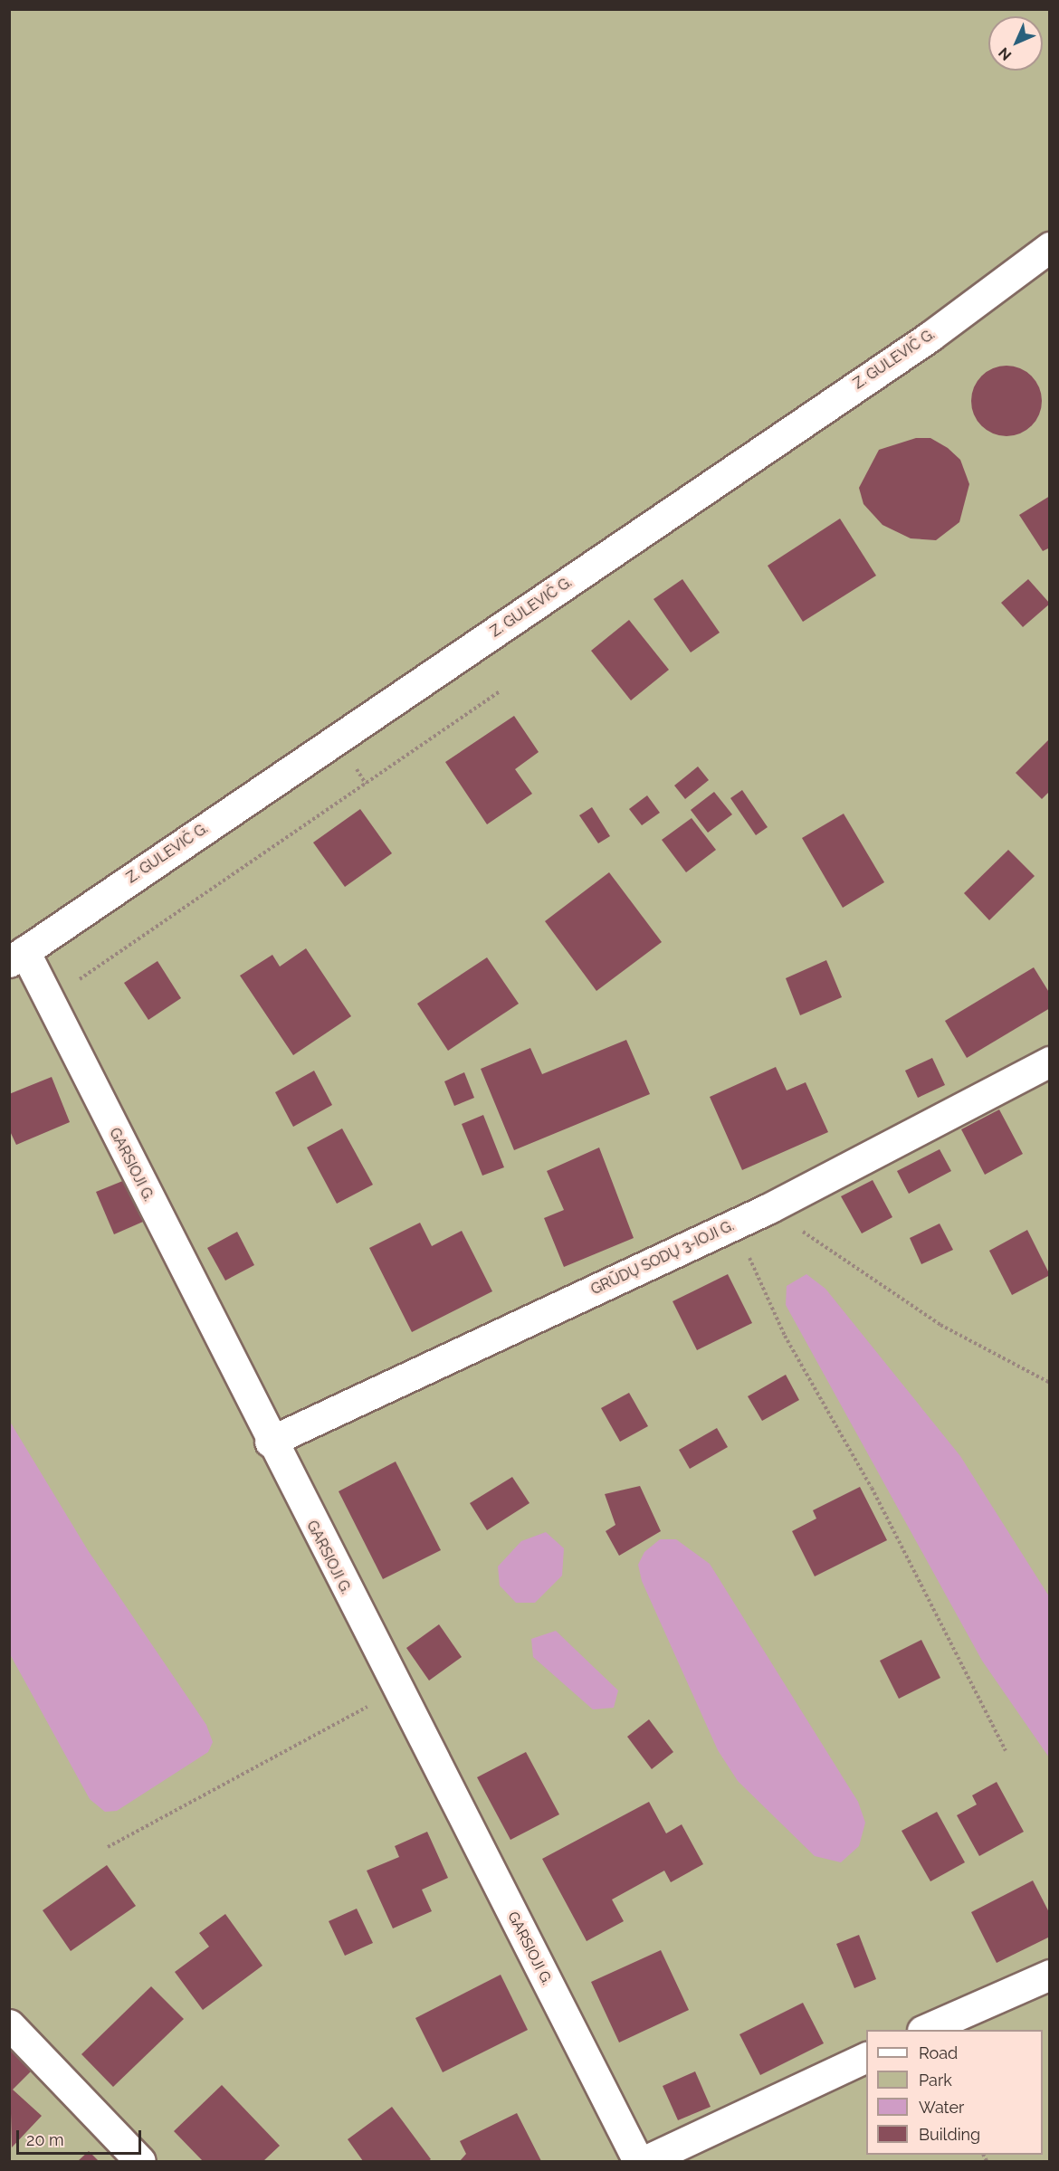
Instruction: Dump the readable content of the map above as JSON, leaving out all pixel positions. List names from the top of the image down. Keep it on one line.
{"streets":{"street":["Z. GULEVIČ G.","GARSIOJI G.","GRŪDŲ SODŲ 3-IOJI G."]},"crossings":[["Z. GULEVIČ G.","GARSIOJI G."],["GARSIOJI G.","GRŪDŲ SODŲ 3-IOJI G."]],"legend":["Road","Park","Water","Building"],"scale_bar":"20 m","north":"bottom left"}
